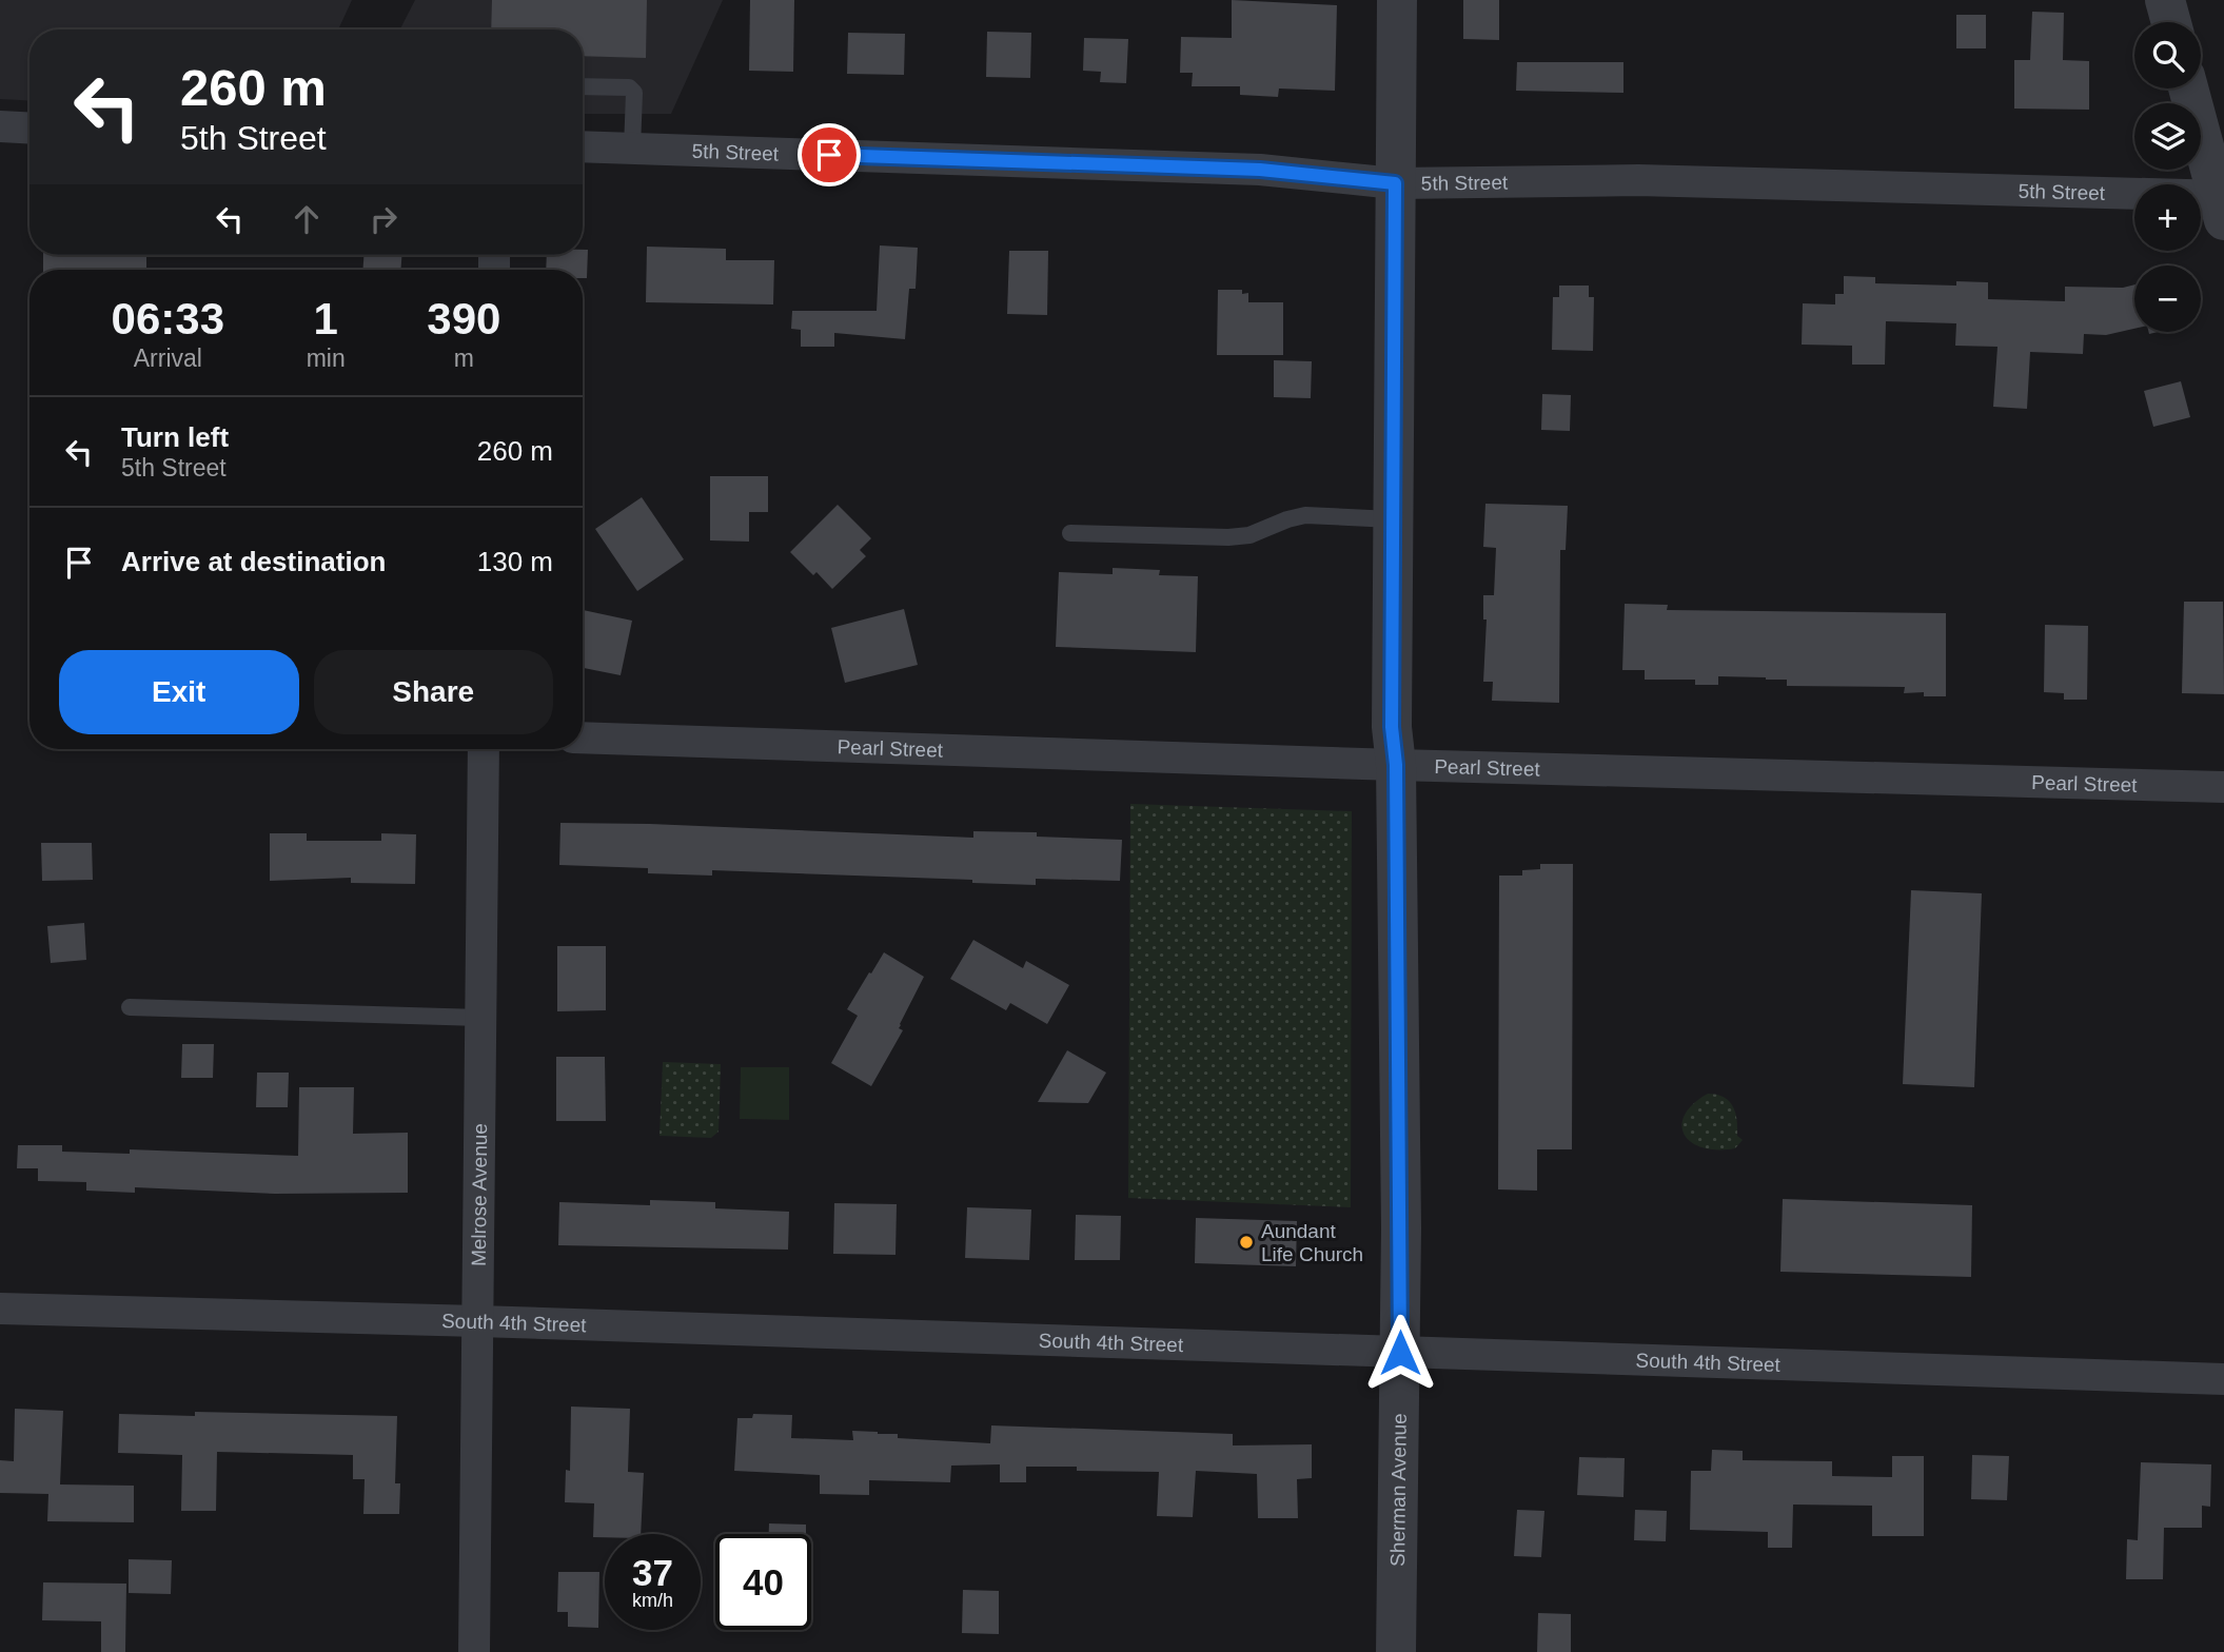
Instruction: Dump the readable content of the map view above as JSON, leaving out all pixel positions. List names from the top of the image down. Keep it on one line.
{"streets":{"street":["5th Street","Pearl Street","Melrose Avenue","South 4th Street","Sherman Avenue"]},"crossings":[["5th Street","Sherman Avenue"],["Pearl Street","Sherman Avenue"],["Melrose Avenue","South 4th Street"],["South 4th Street","Sherman Avenue"]],"places":["Aundant Life Church"],"page":{"map_buttons":["+","−"],"turn":["260 m","5th Street"],"eta":["06:33","Arrival","1","min","390","m"],"list":[{"name":"Turn left","note":"5th Street","value":"260 m"},{"name":"Arrive at destination","value":"130 m"}],"buttons":["Exit","Share"],"speed":"37 km/h","limit":"40"}}
